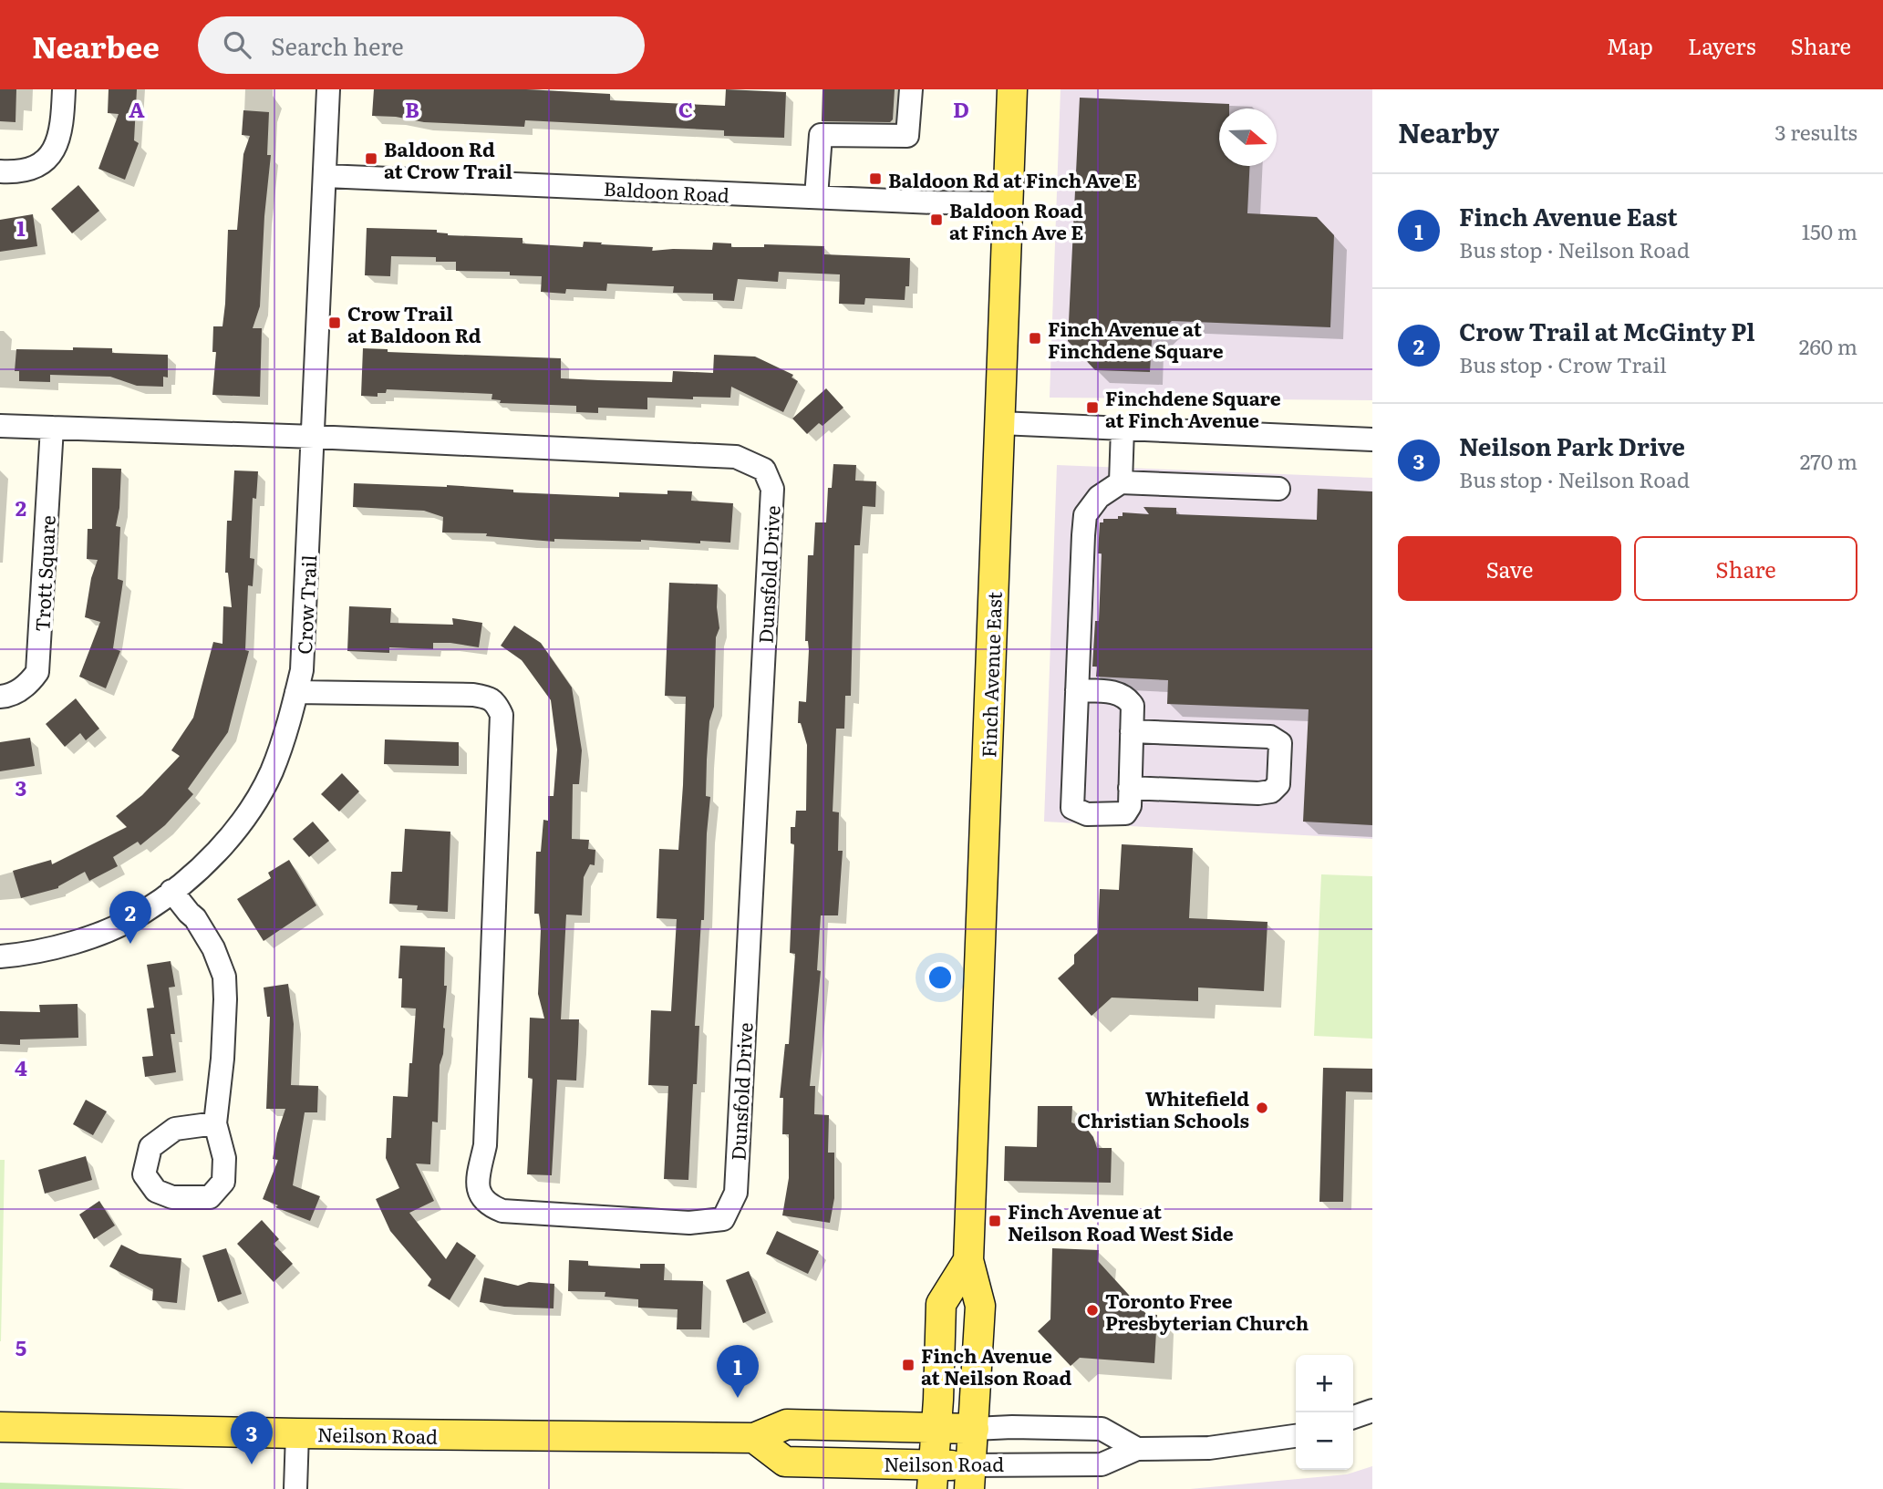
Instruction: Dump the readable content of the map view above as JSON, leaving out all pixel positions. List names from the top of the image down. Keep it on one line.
{"streets":{"main road":["Finch Avenue East","Neilson Road"],"street":["Baldoon Road","Trott Square","Dunsfold Drive","Crow Trail"]},"crossings":[["Baldoon Road","Crow Trail"],["Baldoon Road","Finch Avenue East"],["Dunsfold Drive","Crow Trail"],["Finch Avenue East","Neilson Road"]],"places":{"transit":["Baldoon Rd at Crow Trail","Baldoon Rd at Finch Ave E","Baldoon Road at Finch Ave E","Crow Trail at Baldoon Rd","Finch Avenue at Finchdene Square","Finchdene Square at Finch Avenue","Finch Avenue at Neilson Road West Side","Finch Avenue at Neilson Road"],"other":["Whitefield Christian Schools","Toronto Free Presbyterian Church"]},"north":"right","page":{"header":"Nearbee","search":"Search here","nav":["Map","Layers","Share"],"heading":["Nearby","3 results"],"list":[{"mark":"1","name":"Finch Avenue East","note":"Bus stop · Neilson Road","value":"150 m"},{"mark":"2","name":"Crow Trail at McGinty Pl","note":"Bus stop · Crow Trail","value":"260 m"},{"mark":"3","name":"Neilson Park Drive","note":"Bus stop · Neilson Road","value":"270 m"}],"buttons":["Save","Share"],"pins":["2","1","3"],"map_buttons":["+","−"]},"grid":{"columns":["A","B","C","D"],"rows":["1","2","3","4","5"]}}
